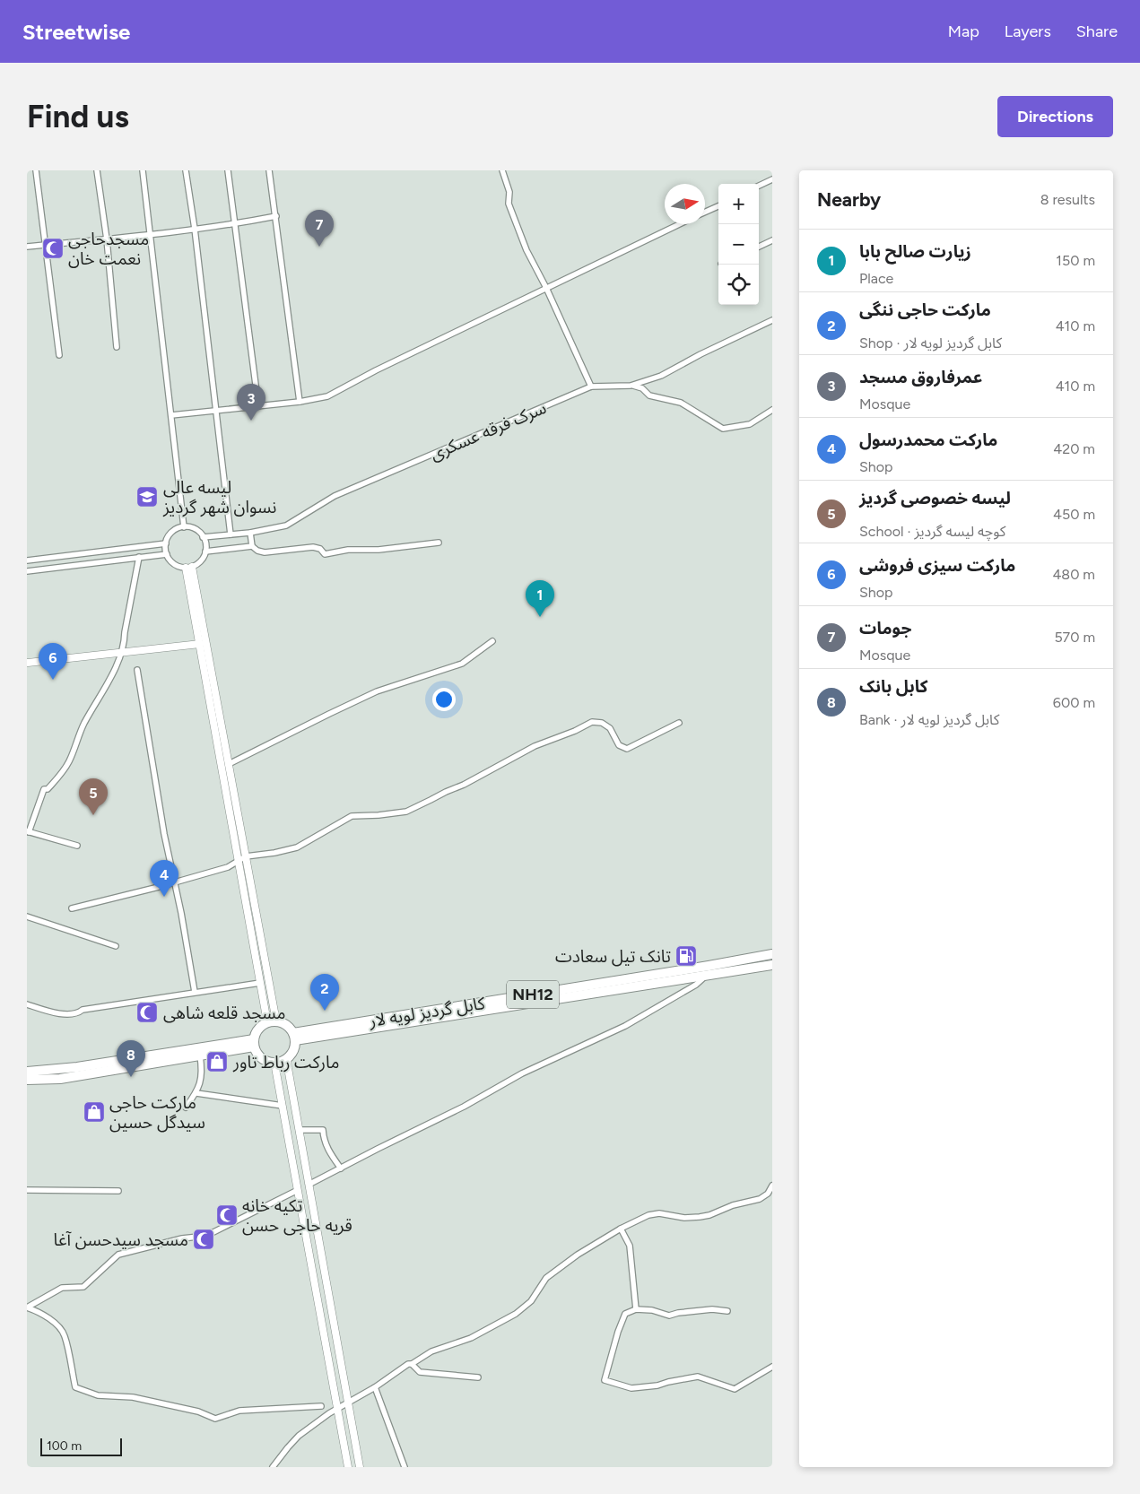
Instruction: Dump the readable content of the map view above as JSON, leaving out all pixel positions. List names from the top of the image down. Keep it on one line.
{"streets":{"highway":["NH12","کابل گردیز لویه لار"],"street":["سرک فرقه عسکری"]},"places":{"mosque":["مسجدحاجی نعمت خان","مسجد قلعه شاهی","تکیه خانه قریه حاجی حسن","مسجد سیدحسن آغا"],"school or university":["لیسه عالی نسوان شهر گردیز"],"fuel station":["تانک تیل سعادت"],"shop":["مارکت رباط تاور","مارکت حاجی سیدگل حسین"]},"scale_bar":"100 m","north":"right","page":{"header":"Streetwise","nav":["Map","Layers","Share"],"buttons":"Directions","title":"Find us","heading":["Nearby","8 results"],"map_buttons":["+","−"],"pins":["7","3","1","6","5","4","2","8"],"list":[{"mark":"1","name":"زیارت صالح بابا","note":"Place","value":"150 m"},{"mark":"2","name":"مارکت حاجی ننگی","note":"Shop · کابل گردیز لویه لار","value":"410 m"},{"mark":"3","name":"عمرفاروق مسجد","note":"Mosque","value":"410 m"},{"mark":"4","name":"مارکت محمدرسول","note":"Shop","value":"420 m"},{"mark":"5","name":"لیسه خصوصی گردیز","note":"School · کوچه لیسه گردیز","value":"450 m"},{"mark":"6","name":"مارکت سیزی فروشی","note":"Shop","value":"480 m"},{"mark":"7","name":"جومات","note":"Mosque","value":"570 m"},{"mark":"8","name":"کابل بانک","note":"Bank · کابل گردیز لویه لار","value":"600 m"}],"scale":"100 m"}}
